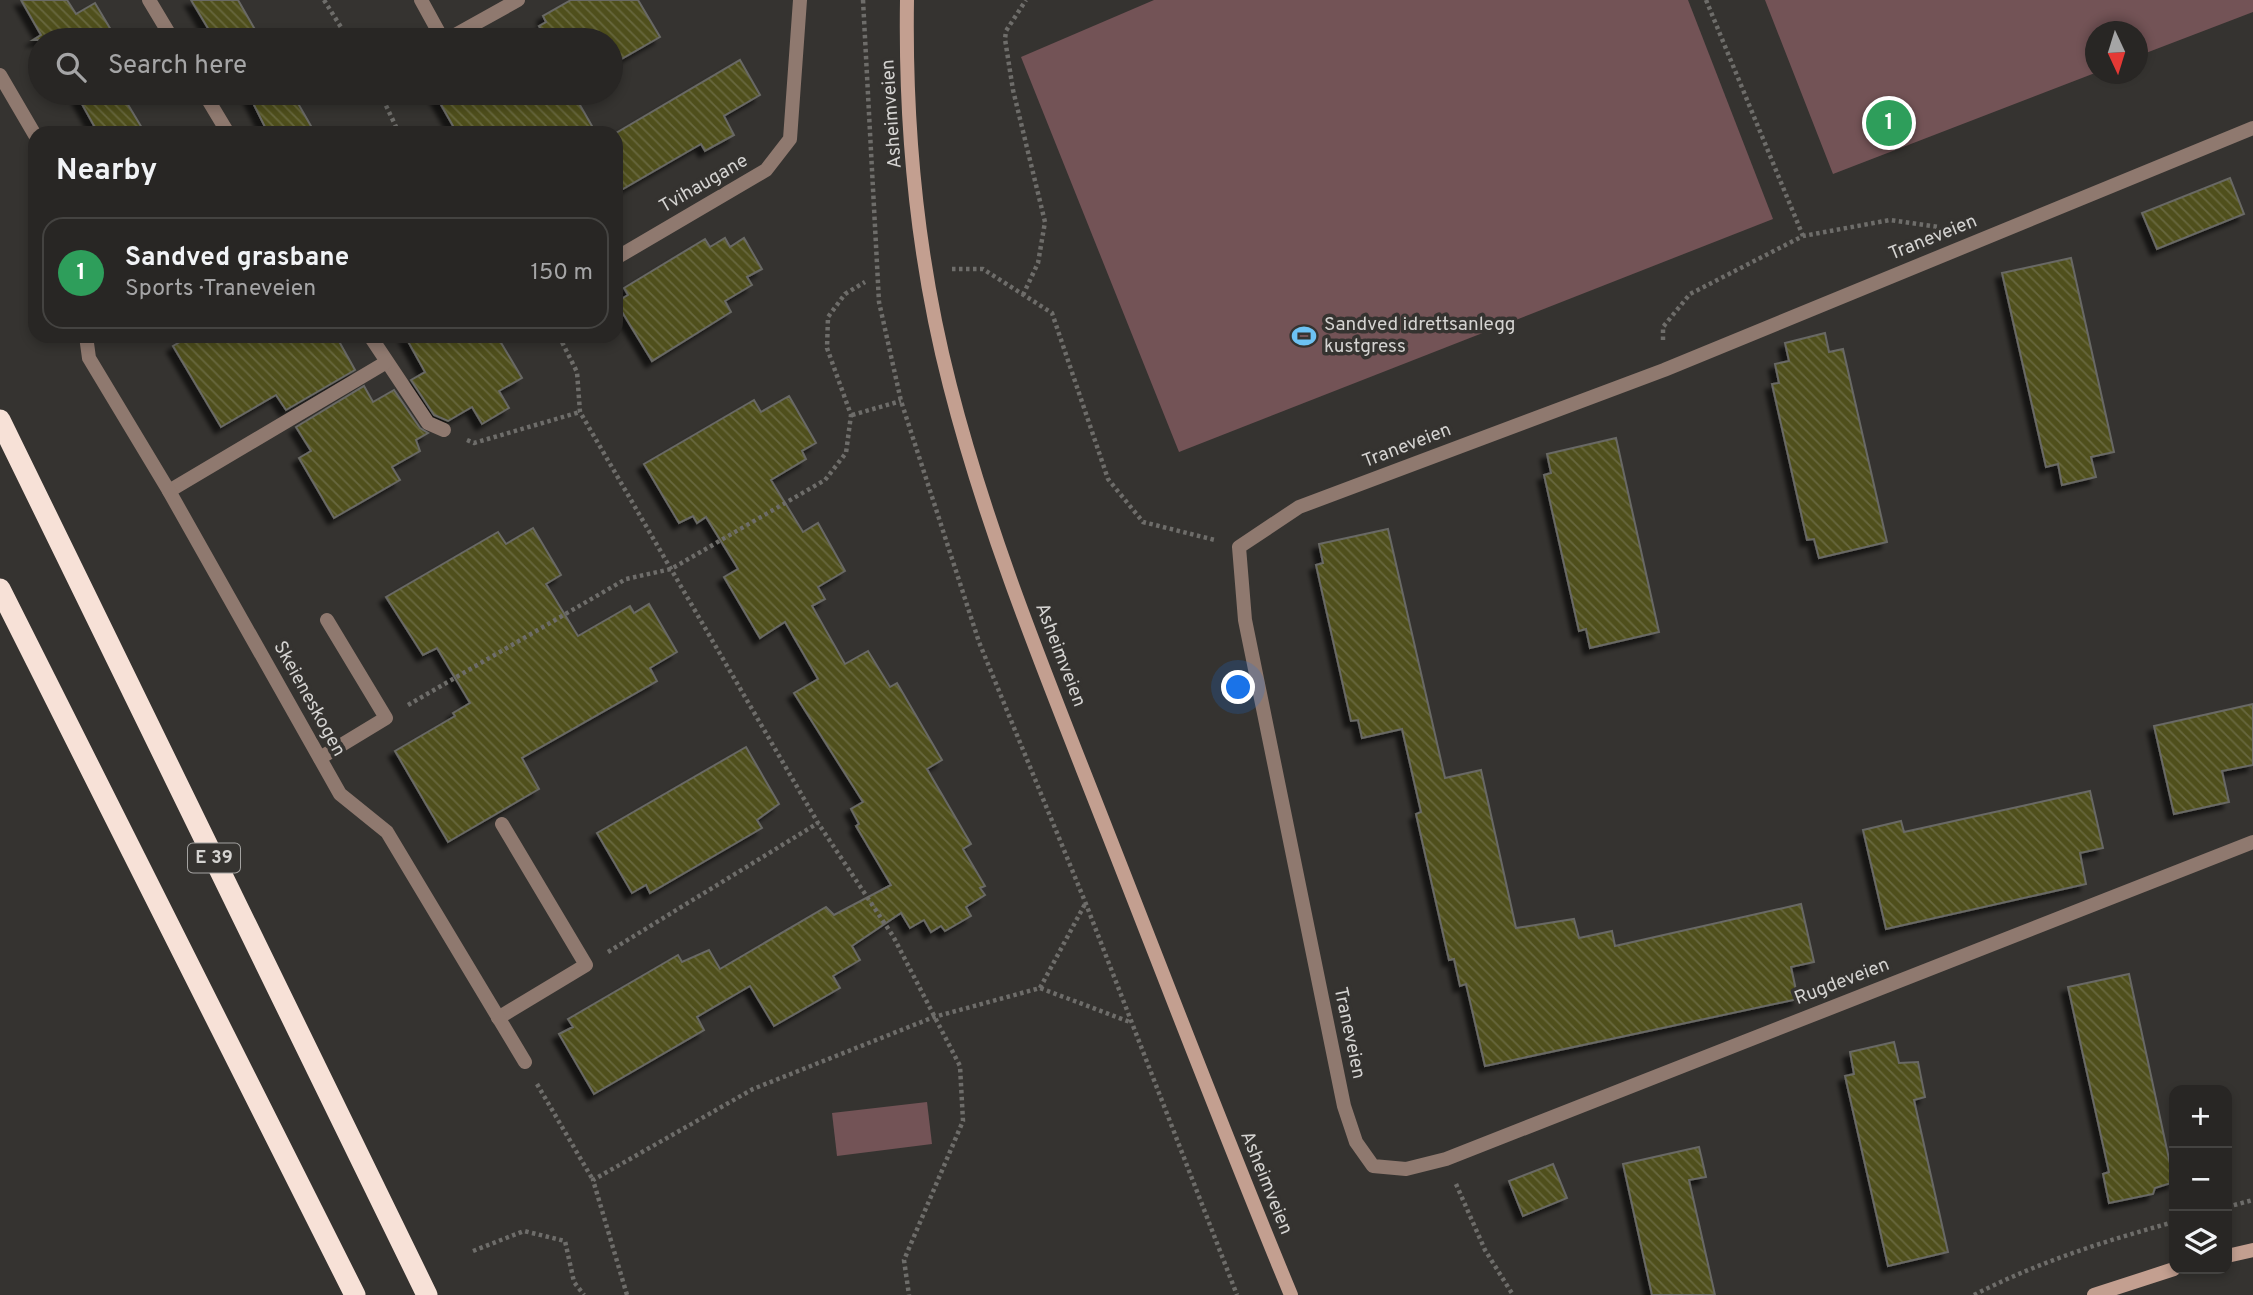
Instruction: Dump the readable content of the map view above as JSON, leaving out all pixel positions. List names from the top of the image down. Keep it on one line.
{"streets":{"highway":["E 39"],"main road":["Asheimveien"],"street":["Tvihaugane","Traneveien","Skeieneskogen","Rugdeveien"]},"crossings":[["Traneveien","Rugdeveien"]],"places":{"sports":["Sandved idrettsanlegg kustgress"]},"north":"bottom","page":{"search":"Search here","pins":"1","heading":"Nearby","list":[{"mark":"1","name":"Sandved grasbane","note":"Sports · Traneveien","value":"150 m"}],"map_buttons":["+","−"]}}
